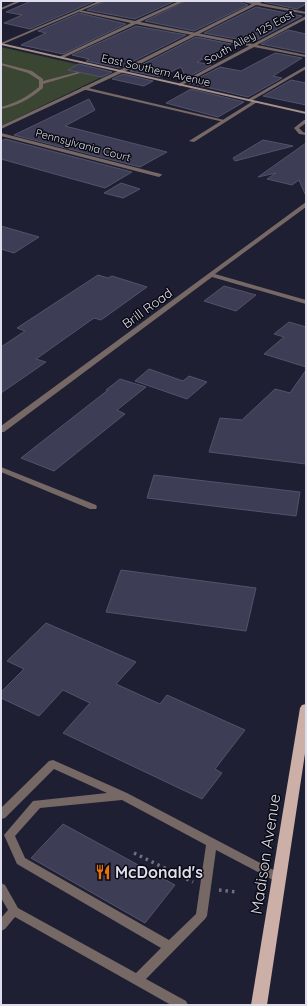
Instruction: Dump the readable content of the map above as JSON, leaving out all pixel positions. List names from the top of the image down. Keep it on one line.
{"streets":{"main road":["Madison Avenue"],"street":["South Alley 125 East","East Southern Avenue","Pennsylvania Court","Brill Road"]},"crossings":[["South Alley 125 East","East Southern Avenue"]],"places":{"restaurant":["McDonald's"]}}
